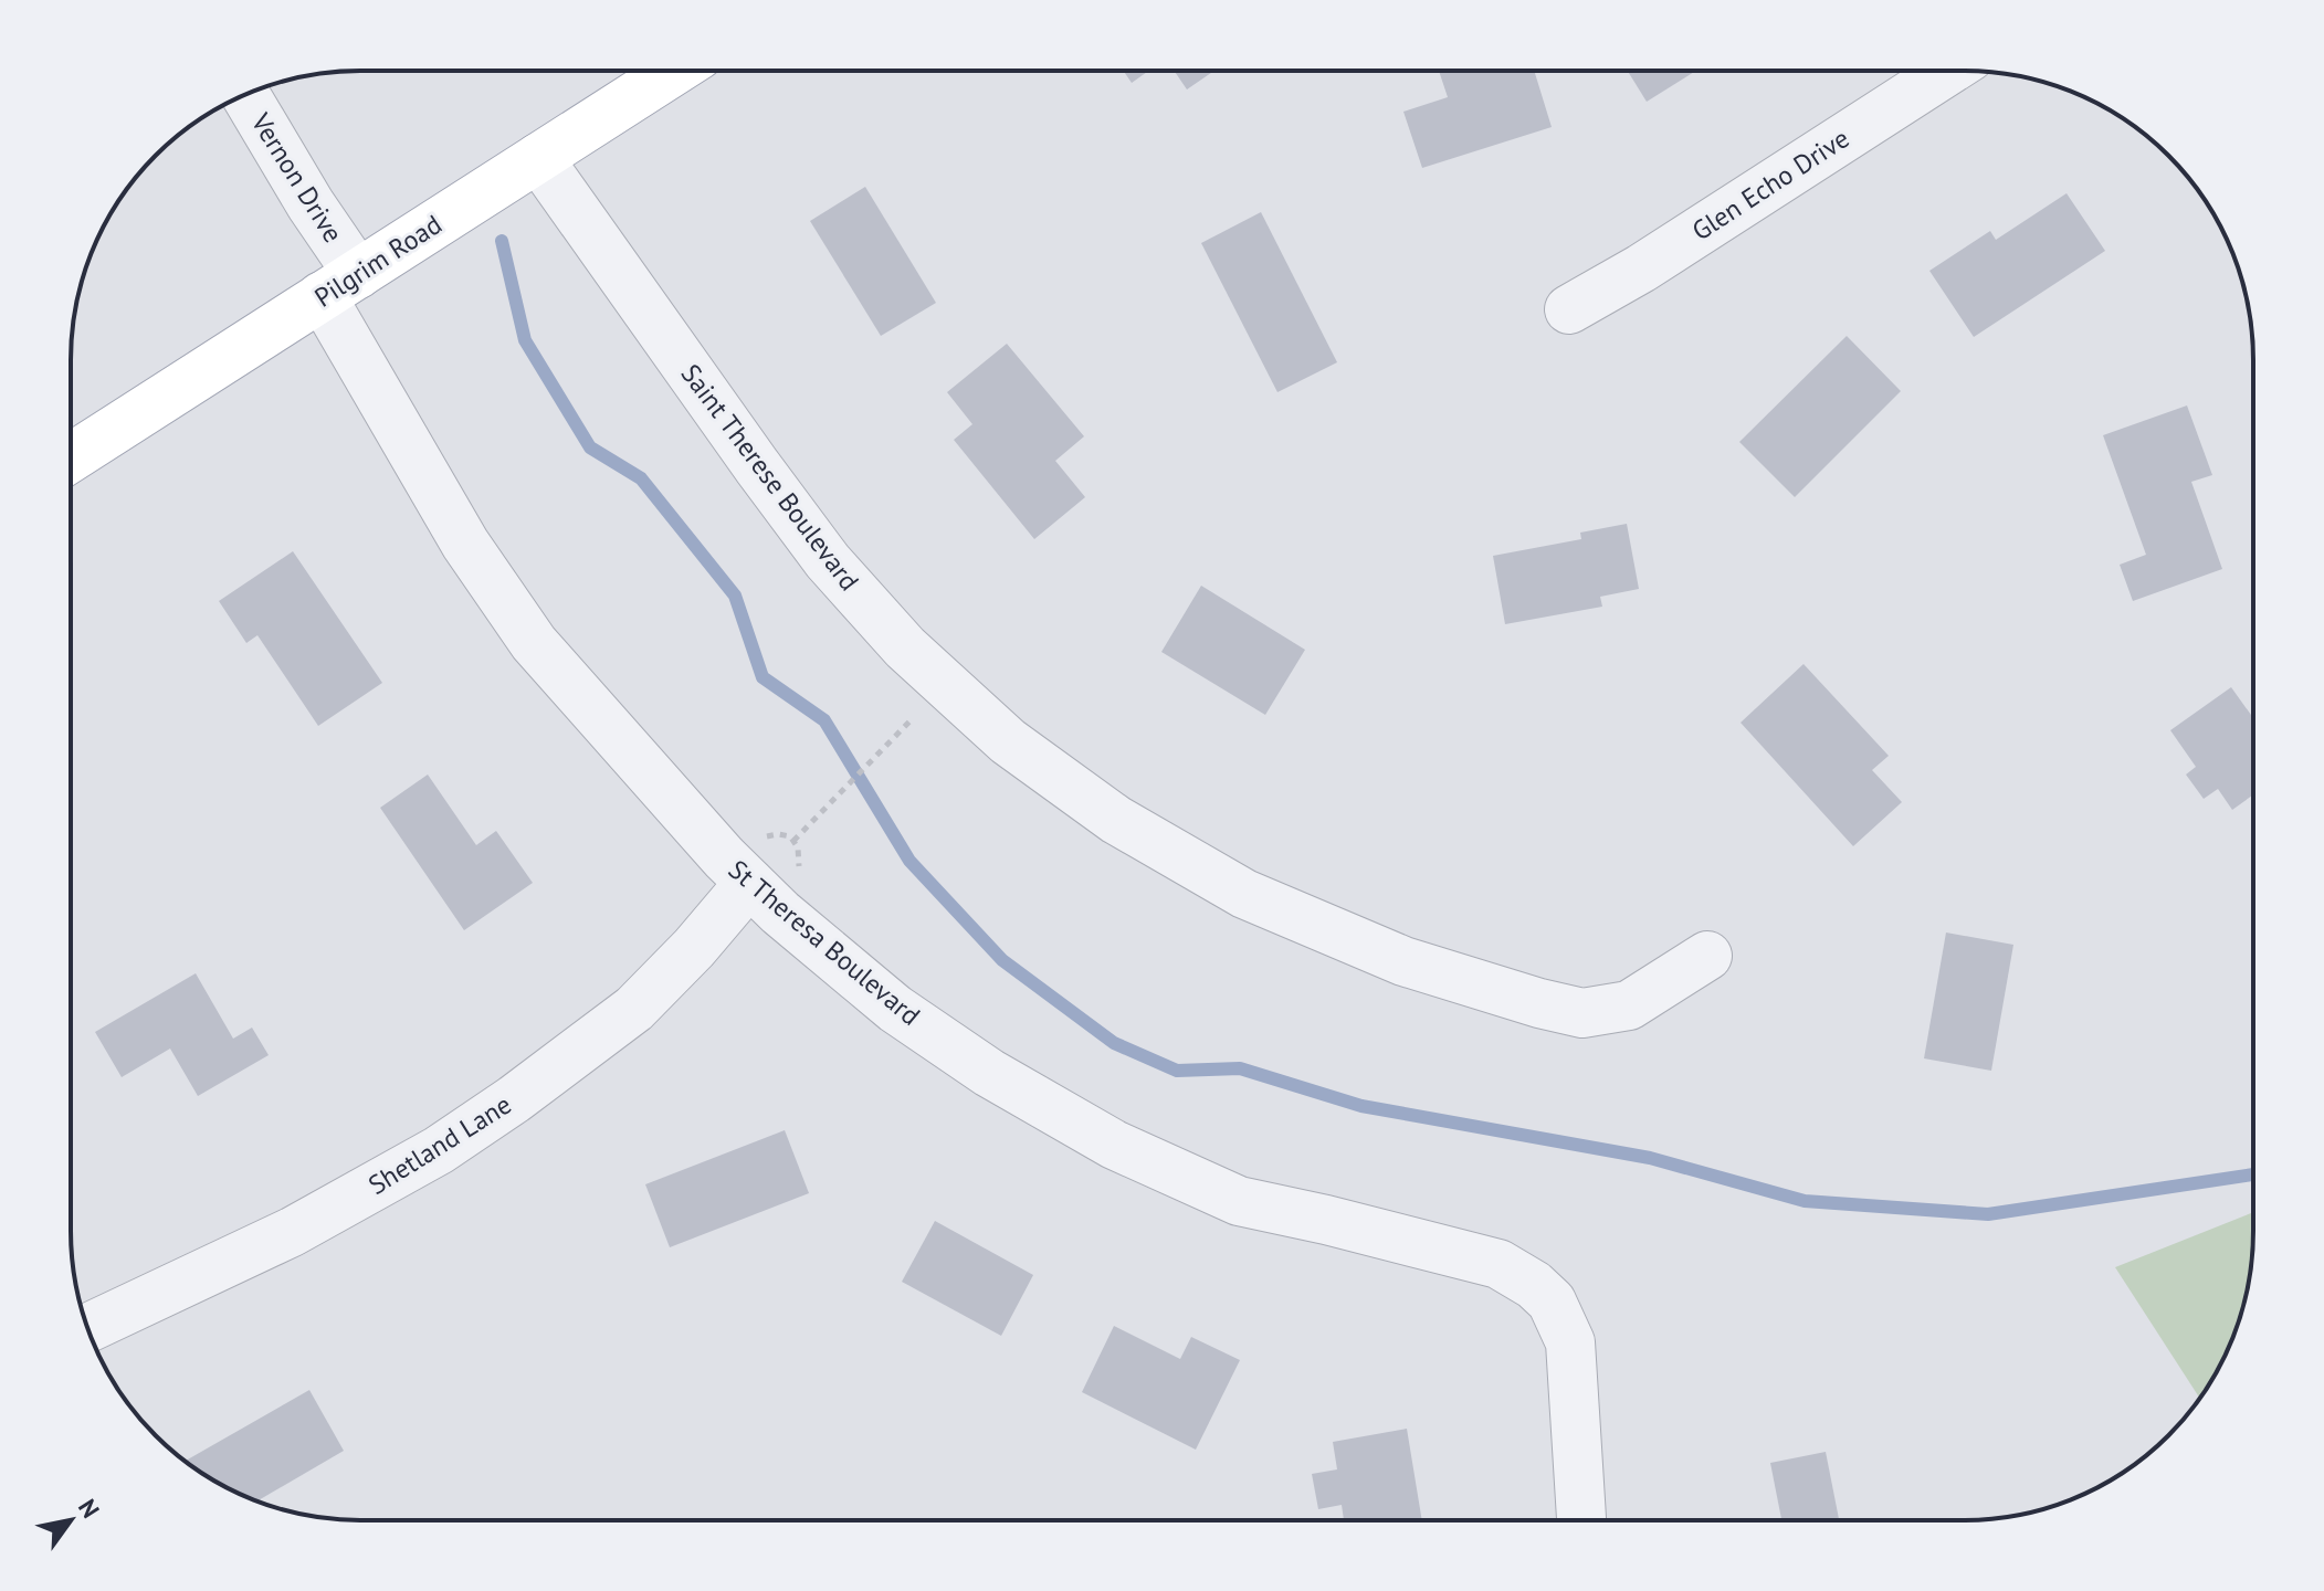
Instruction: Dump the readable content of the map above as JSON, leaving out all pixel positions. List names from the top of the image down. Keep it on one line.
{"streets":{"main road":["Pilgrim Road"],"street":["Vernon Drive","Glen Echo Drive","Saint Therese Boulevard","St Theresa Boulevard","Shetland Lane"]},"crossings":[["Vernon Drive","Pilgrim Road"],["Vernon Drive","St Theresa Boulevard"],["Pilgrim Road","Saint Therese Boulevard"],["Pilgrim Road","St Theresa Boulevard"],["St Theresa Boulevard","Shetland Lane"]],"north":"top right"}
